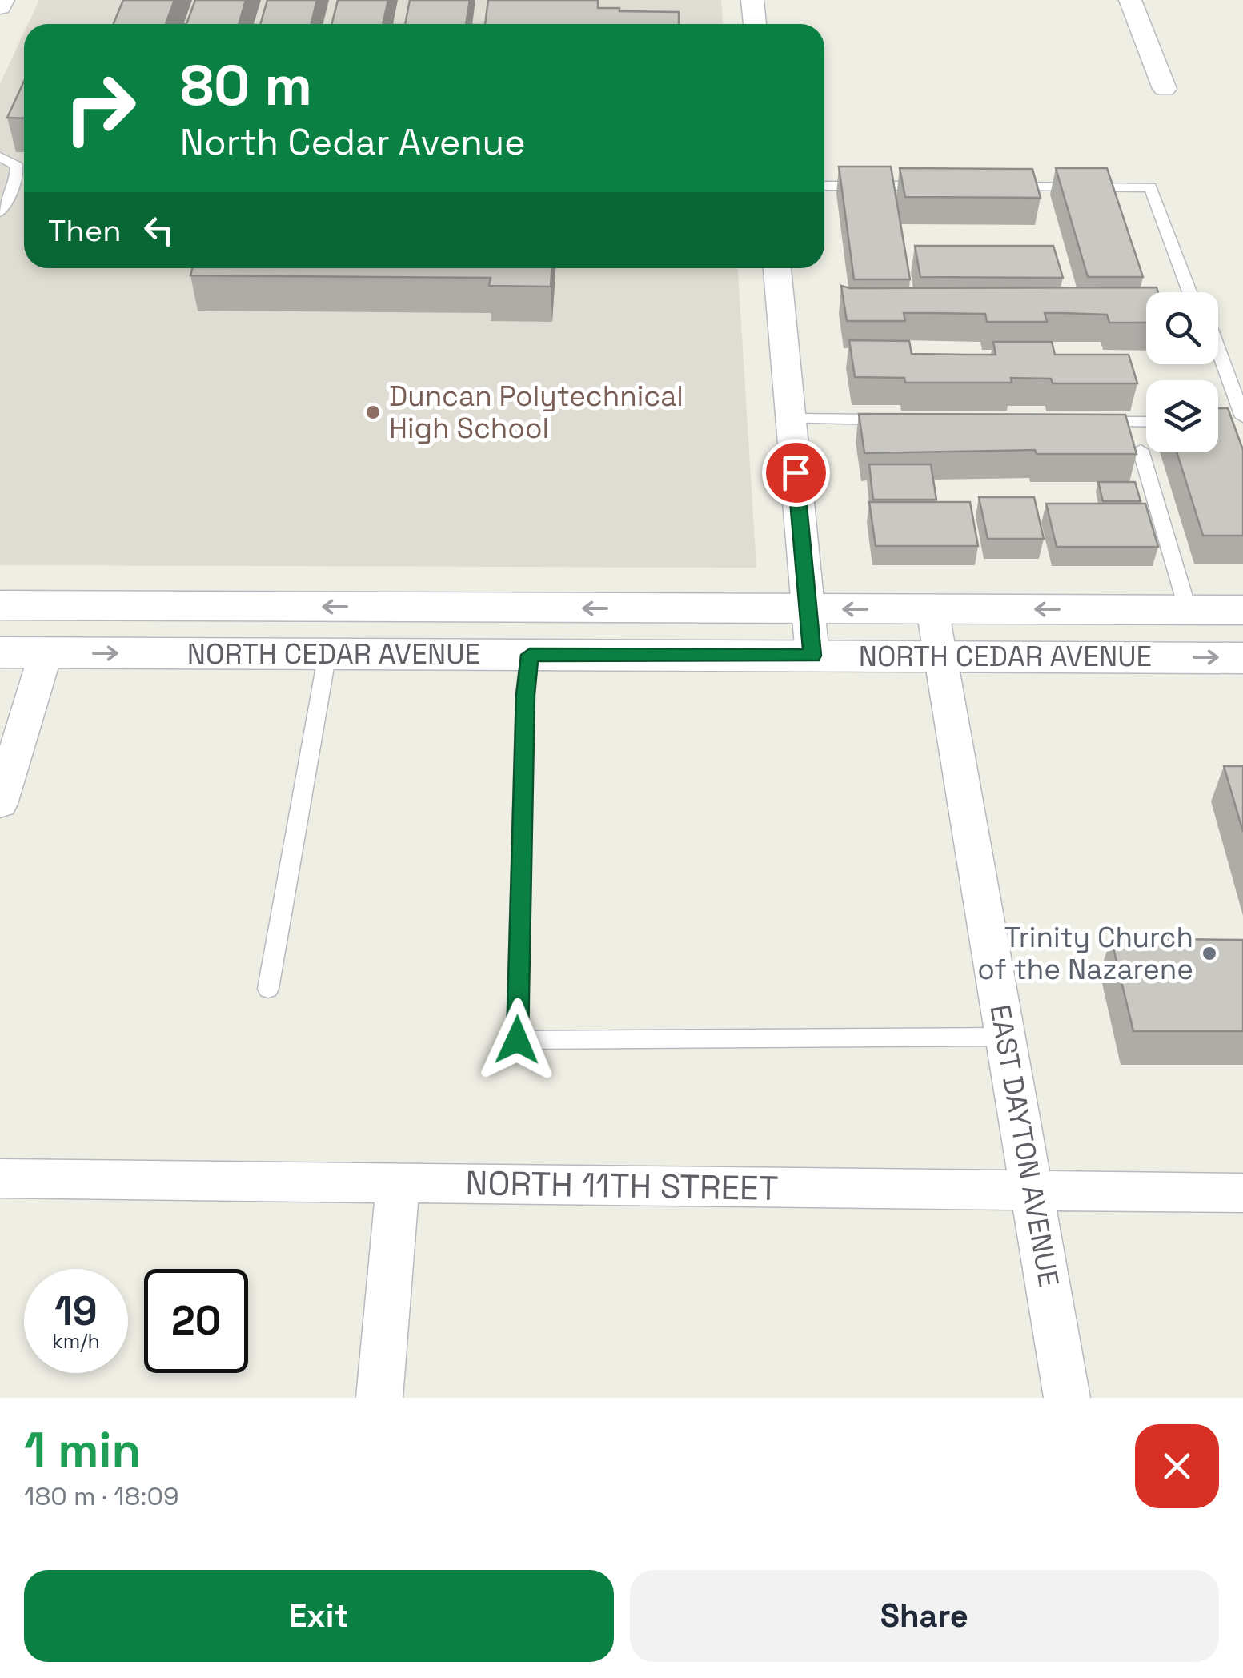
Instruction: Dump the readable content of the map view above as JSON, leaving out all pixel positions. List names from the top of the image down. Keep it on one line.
{"streets":{"main road":["NORTH CEDAR AVENUE"],"street":["EAST DAYTON AVENUE","NORTH 11TH STREET"]},"crossings":[["NORTH CEDAR AVENUE","EAST DAYTON AVENUE"],["EAST DAYTON AVENUE","NORTH 11TH STREET"]],"places":["Duncan Polytechnical High School","Trinity Church of the Nazarene"],"page":{"turn":["80 m","North Cedar Avenue"],"then":"Then","speed":"19 km/h","limit":"20","heading":["1 min","180 m · 18:09"],"buttons":["Exit","Share"]}}
